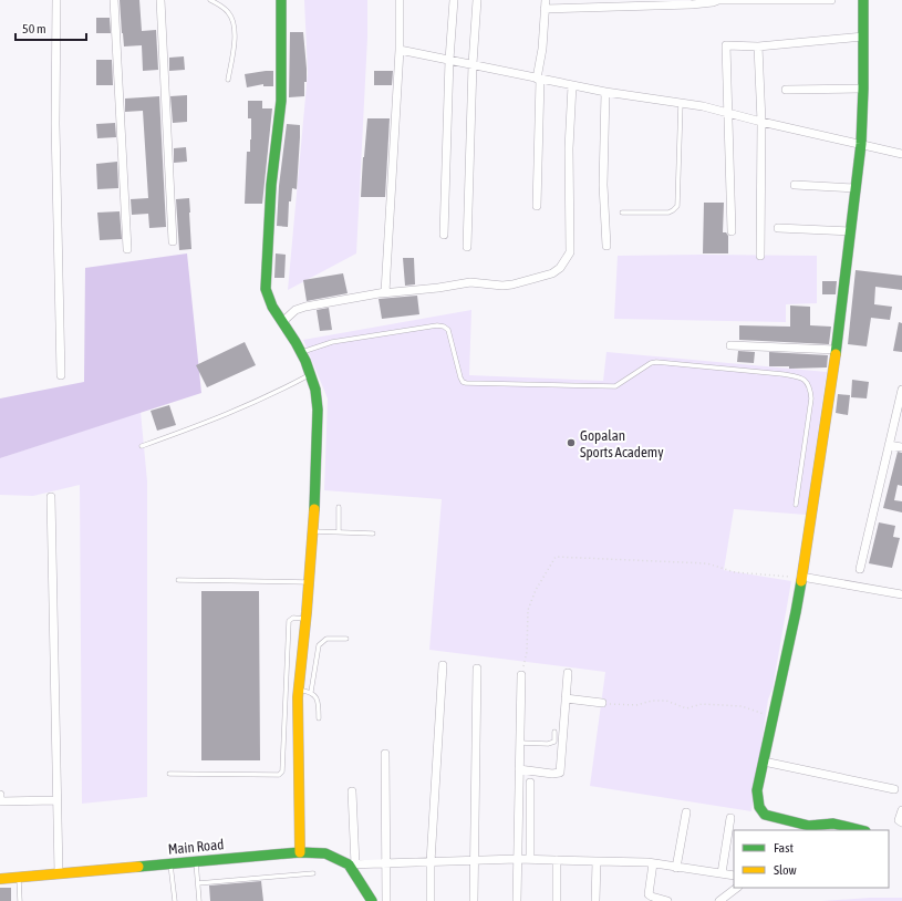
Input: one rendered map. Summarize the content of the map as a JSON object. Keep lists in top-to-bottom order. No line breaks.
{"streets":{"street":["Main Road"]},"places":["Gopalan Sports Academy"],"legend":["Fast","Slow"],"scale_bar":"50 m"}
